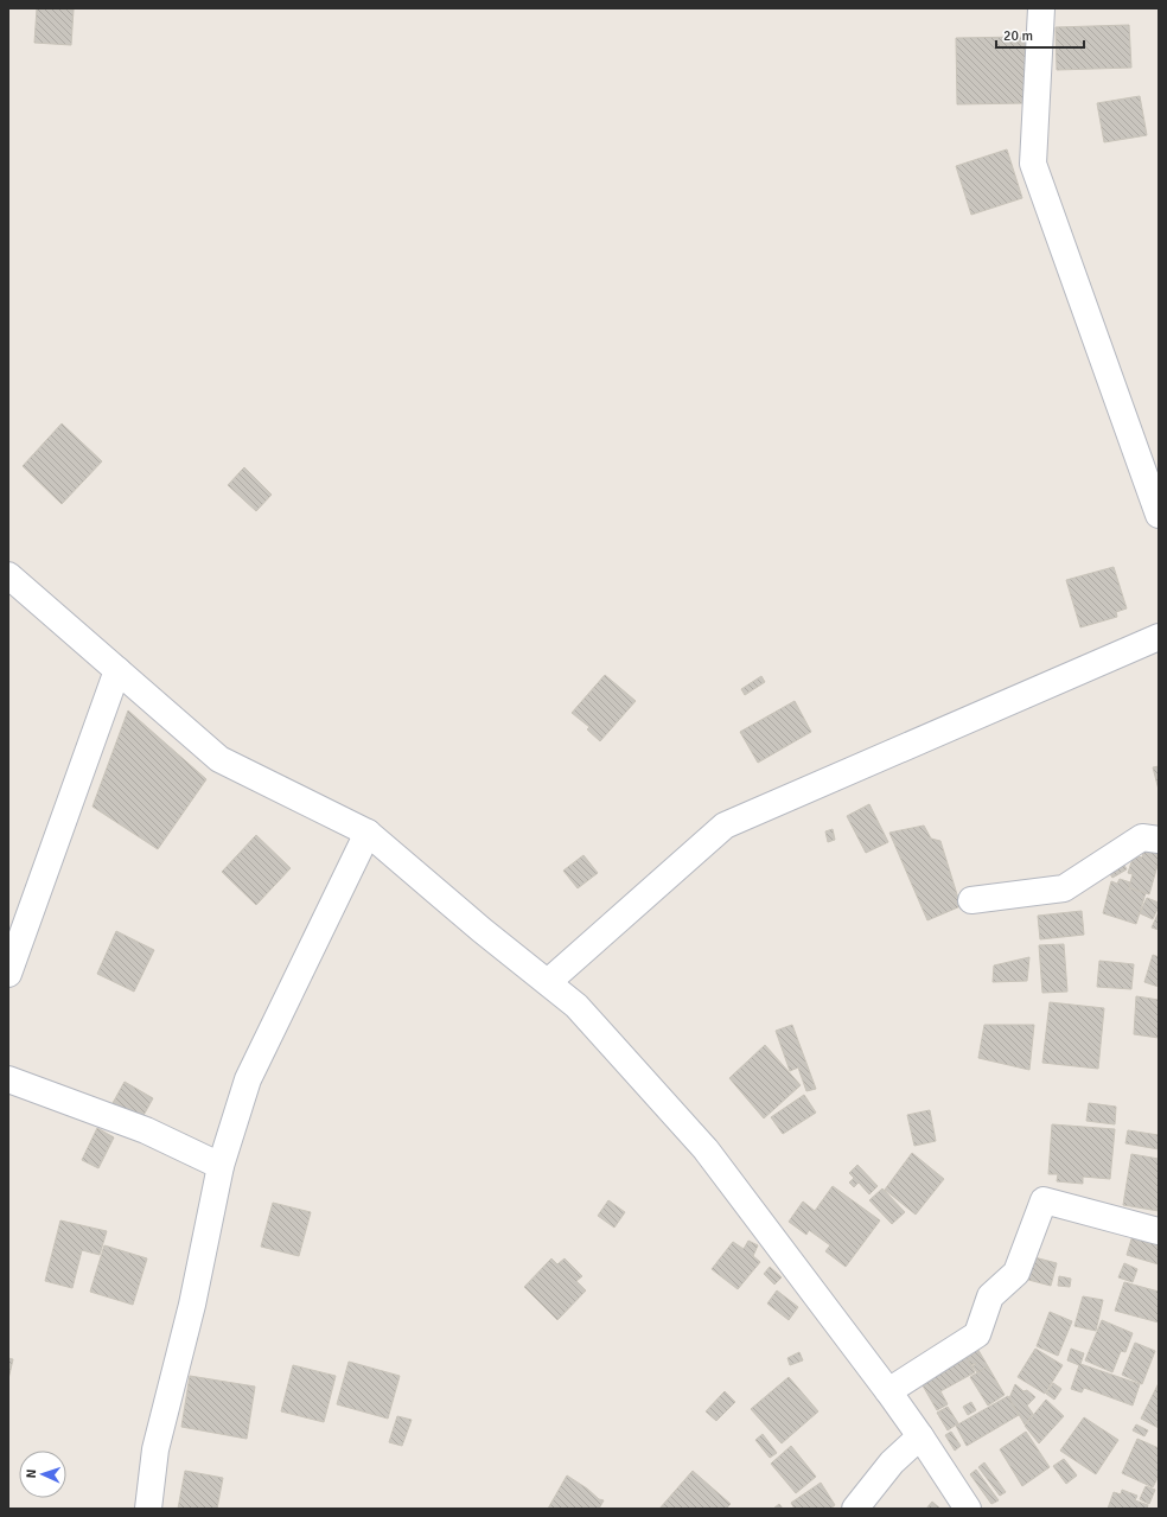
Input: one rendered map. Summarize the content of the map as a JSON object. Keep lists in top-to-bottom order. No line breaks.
{"scale_bar":"20 m","north":"left"}
